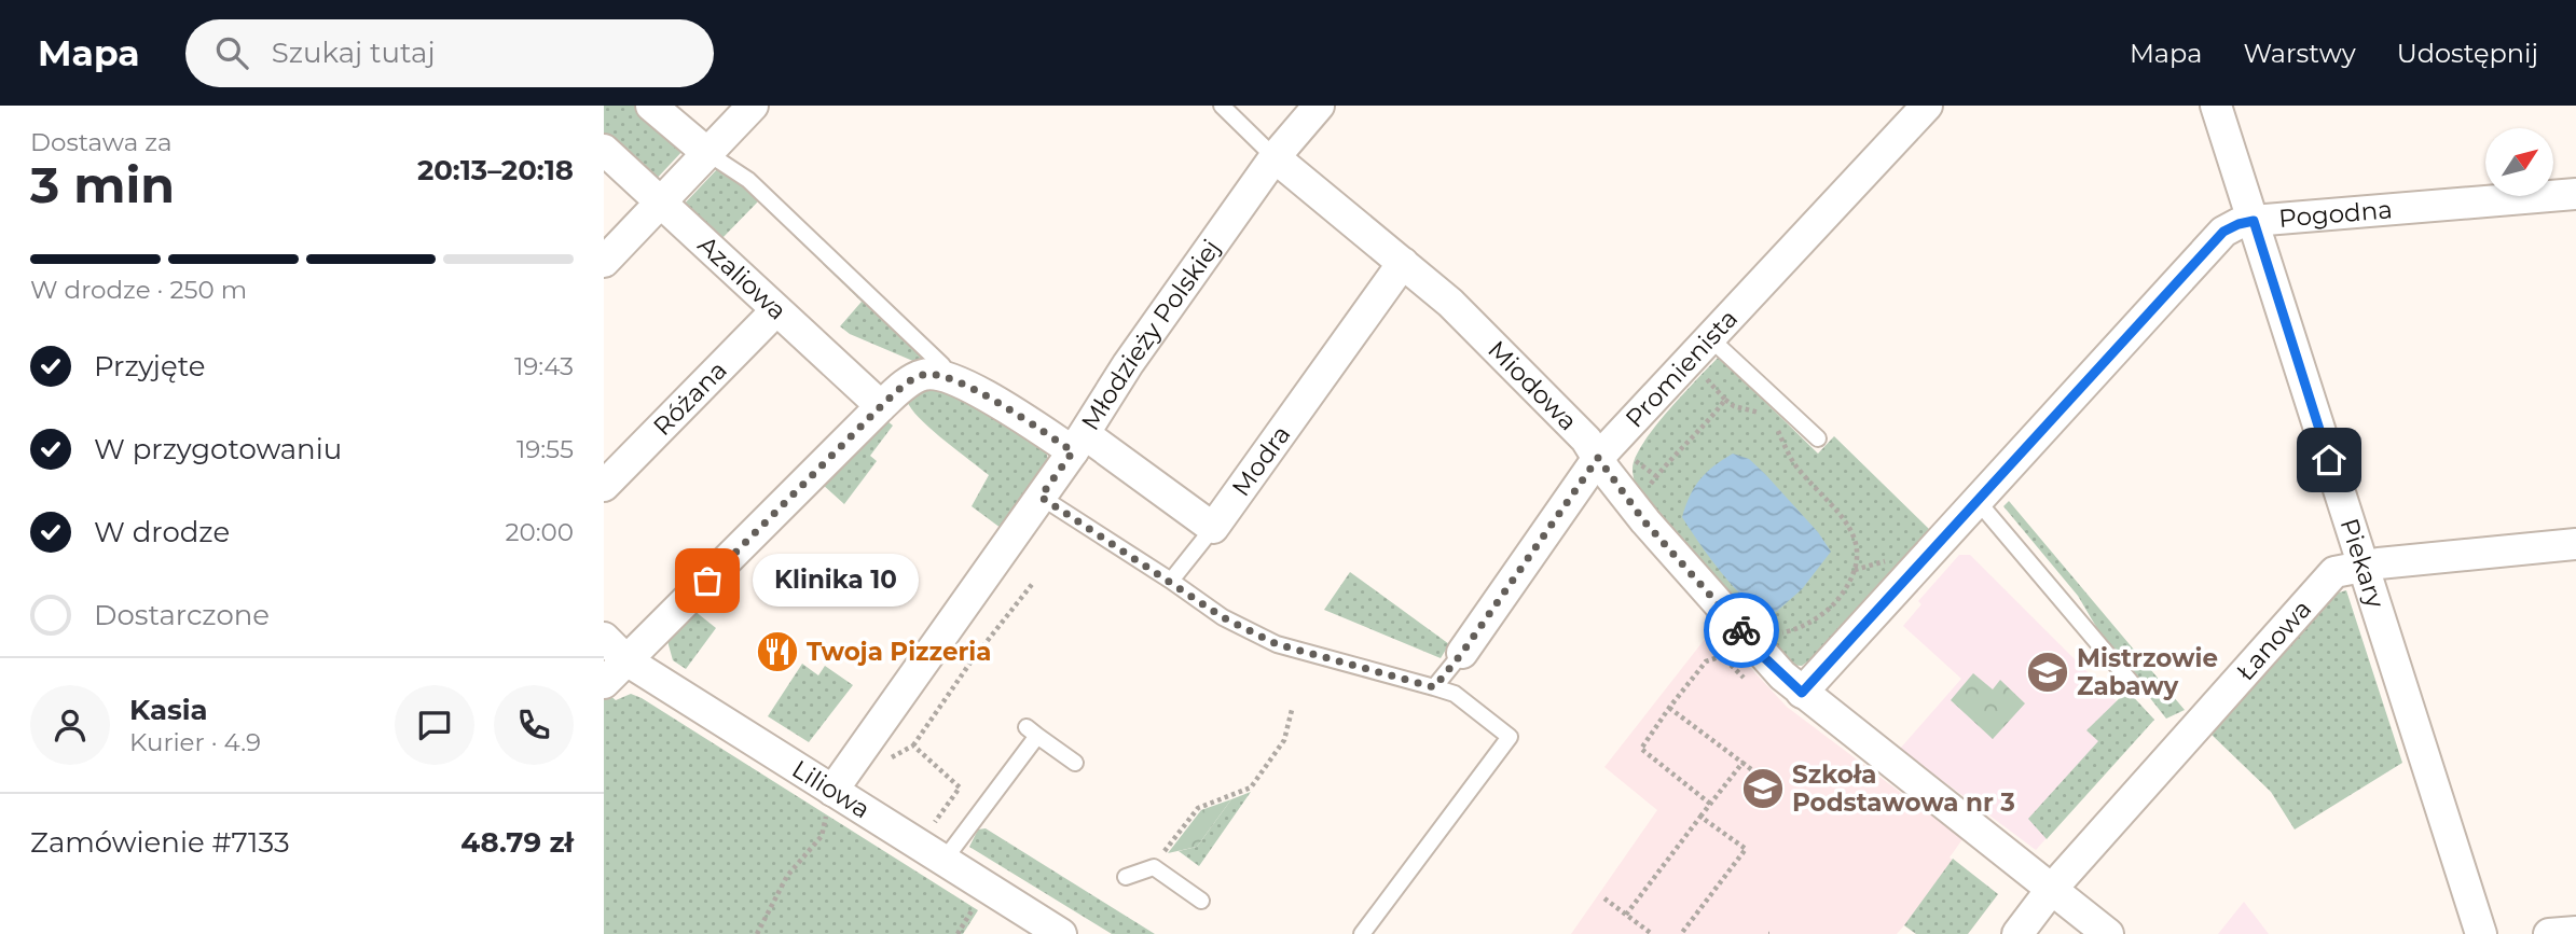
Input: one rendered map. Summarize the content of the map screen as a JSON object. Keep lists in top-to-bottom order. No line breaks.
{"streets":{"street":["Pogodna","Azaliowa","Młodzieży Polskiej","Promienista","Miodowa","Różana","Modra","Piekary","Łanowa","Liliowa"]},"crossings":[["Pogodna","Miodowa"],["Pogodna","Piekary"],["Azaliowa","Różana"],["Młodzieży Polskiej","Miodowa"],["Młodzieży Polskiej","Liliowa"],["Promienista","Miodowa"],["Miodowa","Modra"],["Miodowa","Łanowa"],["Piekary","Łanowa"]],"places":{"other":["Klinika 10"],"restaurant":["Twoja Pizzeria"],"school or university":["Mistrzowie Zabawy","Szkoła Podstawowa nr 3"]},"north":"top right","page":{"header":"Mapa","search":"Szukaj tutaj","nav":["Mapa","Warstwy","Udostępnij"],"heading":["3 min","Dostawa za","20:13–20:18"],"panel":["Kasia","Kurier · 4.9","Zamówienie #7133","48.79 zł"],"bar":"W drodze · 250 m","list":[["Przyjęte","19:43"],["W przygotowaniu","19:55"],["W drodze","20:00"],"Dostarczone"],"bubble":"Klinika 10"}}
